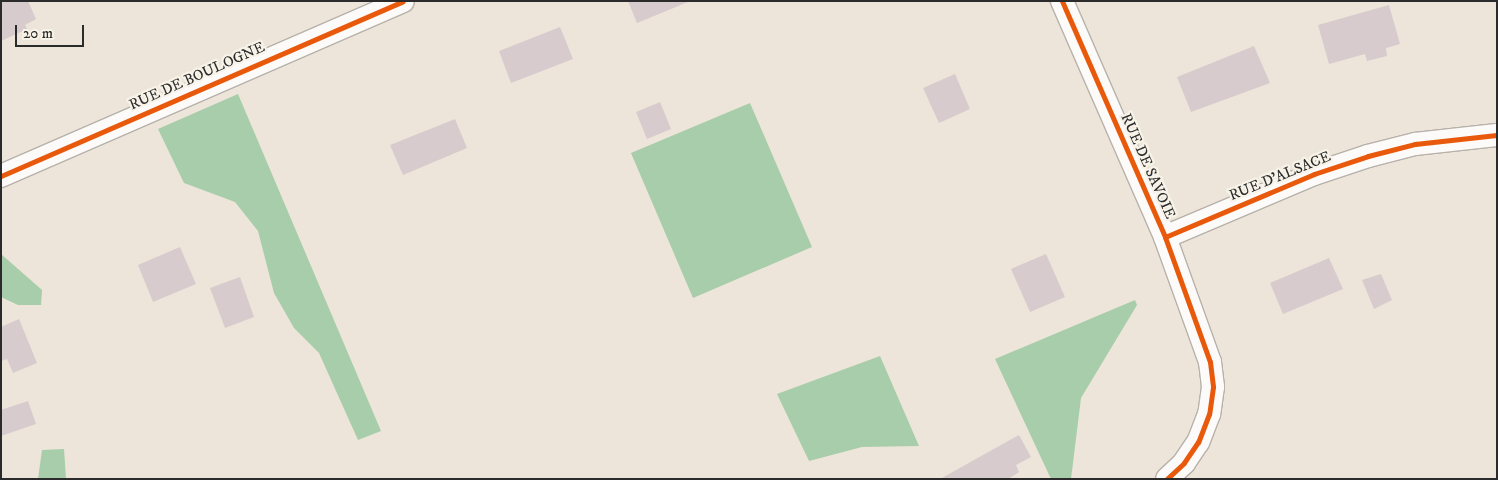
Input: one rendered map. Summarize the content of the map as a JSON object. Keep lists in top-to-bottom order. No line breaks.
{"streets":{"street":["RUE DE BOULOGNE","RUE DE SAVOIE","RUE D'ALSACE"]},"crossings":[["RUE DE SAVOIE","RUE D'ALSACE"]],"scale_bar":"20 m"}
